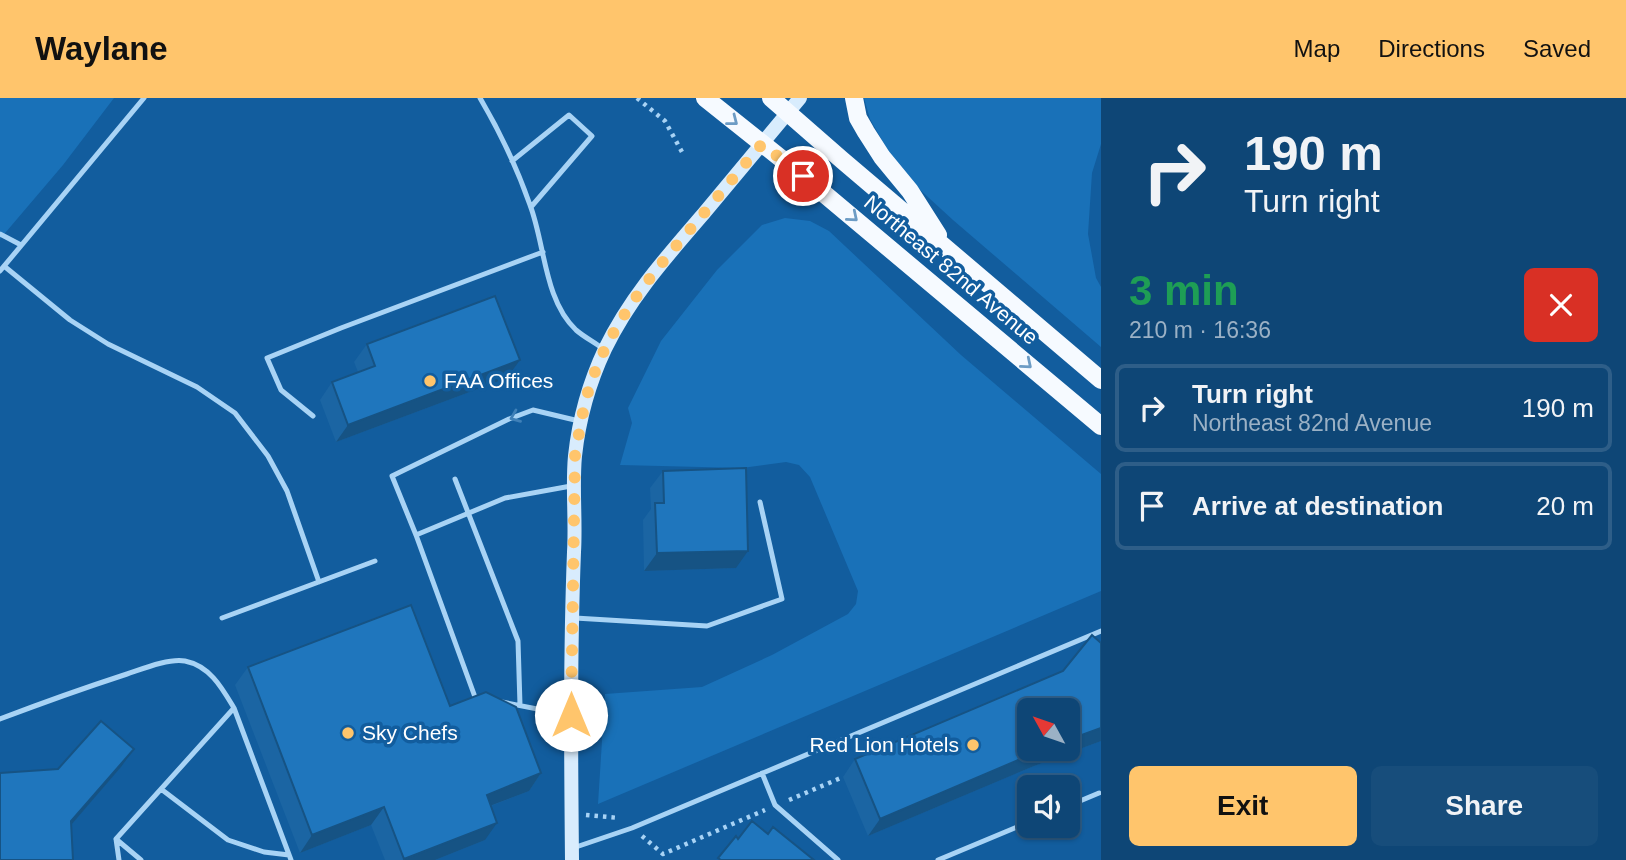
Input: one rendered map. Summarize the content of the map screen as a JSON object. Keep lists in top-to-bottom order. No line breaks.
{"streets":{"main road":["Northeast 82nd Avenue"]},"places":["FAA Offices","Sky Chefs","Red Lion Hotels"],"north":"top left","page":{"header":"Waylane","nav":["Map","Directions","Saved"],"turn":["190 m","Turn right"],"heading":["3 min","210 m · 16:36"],"list":[{"name":"Turn right","note":"Northeast 82nd Avenue","value":"190 m"},{"name":"Arrive at destination","value":"20 m"}],"buttons":["Exit","Share"]}}
